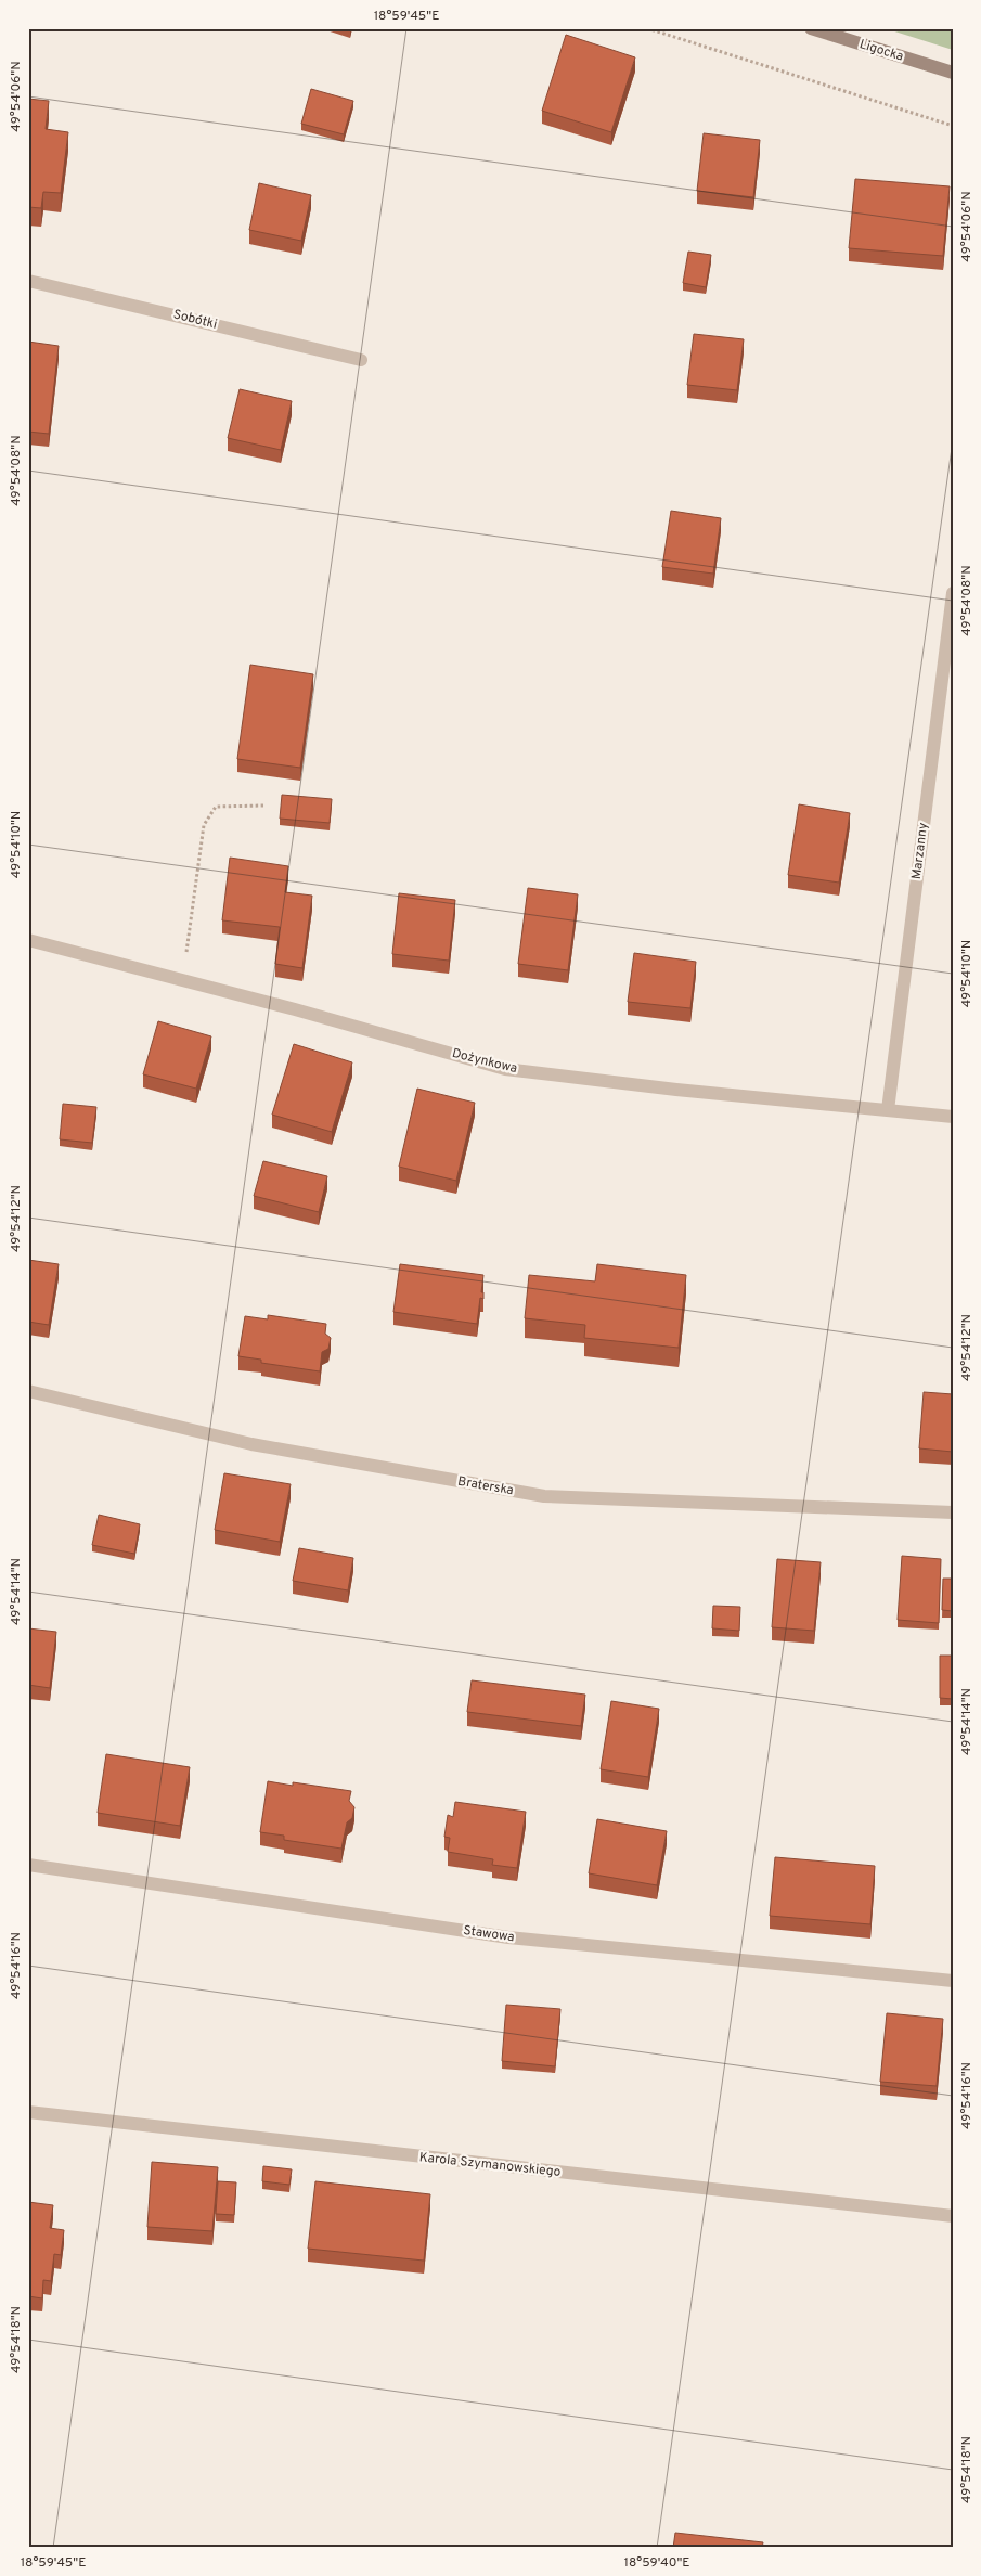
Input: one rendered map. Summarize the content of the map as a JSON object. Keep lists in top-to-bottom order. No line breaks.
{"streets":{"street":["Ligocka","Sobótki","Marzanny","Dożynkowa","Braterska","Stawowa","Karola Szymanowskiego"]},"crossings":[["Marzanny","Dożynkowa"]],"coordinates":["18°59'45\"E","49°54'06\"N","49°54'08\"N","49°54'10\"N","49°54'12\"N","49°54'14\"N","49°54'16\"N","49°54'18\"N","18°59'40\"E"]}
